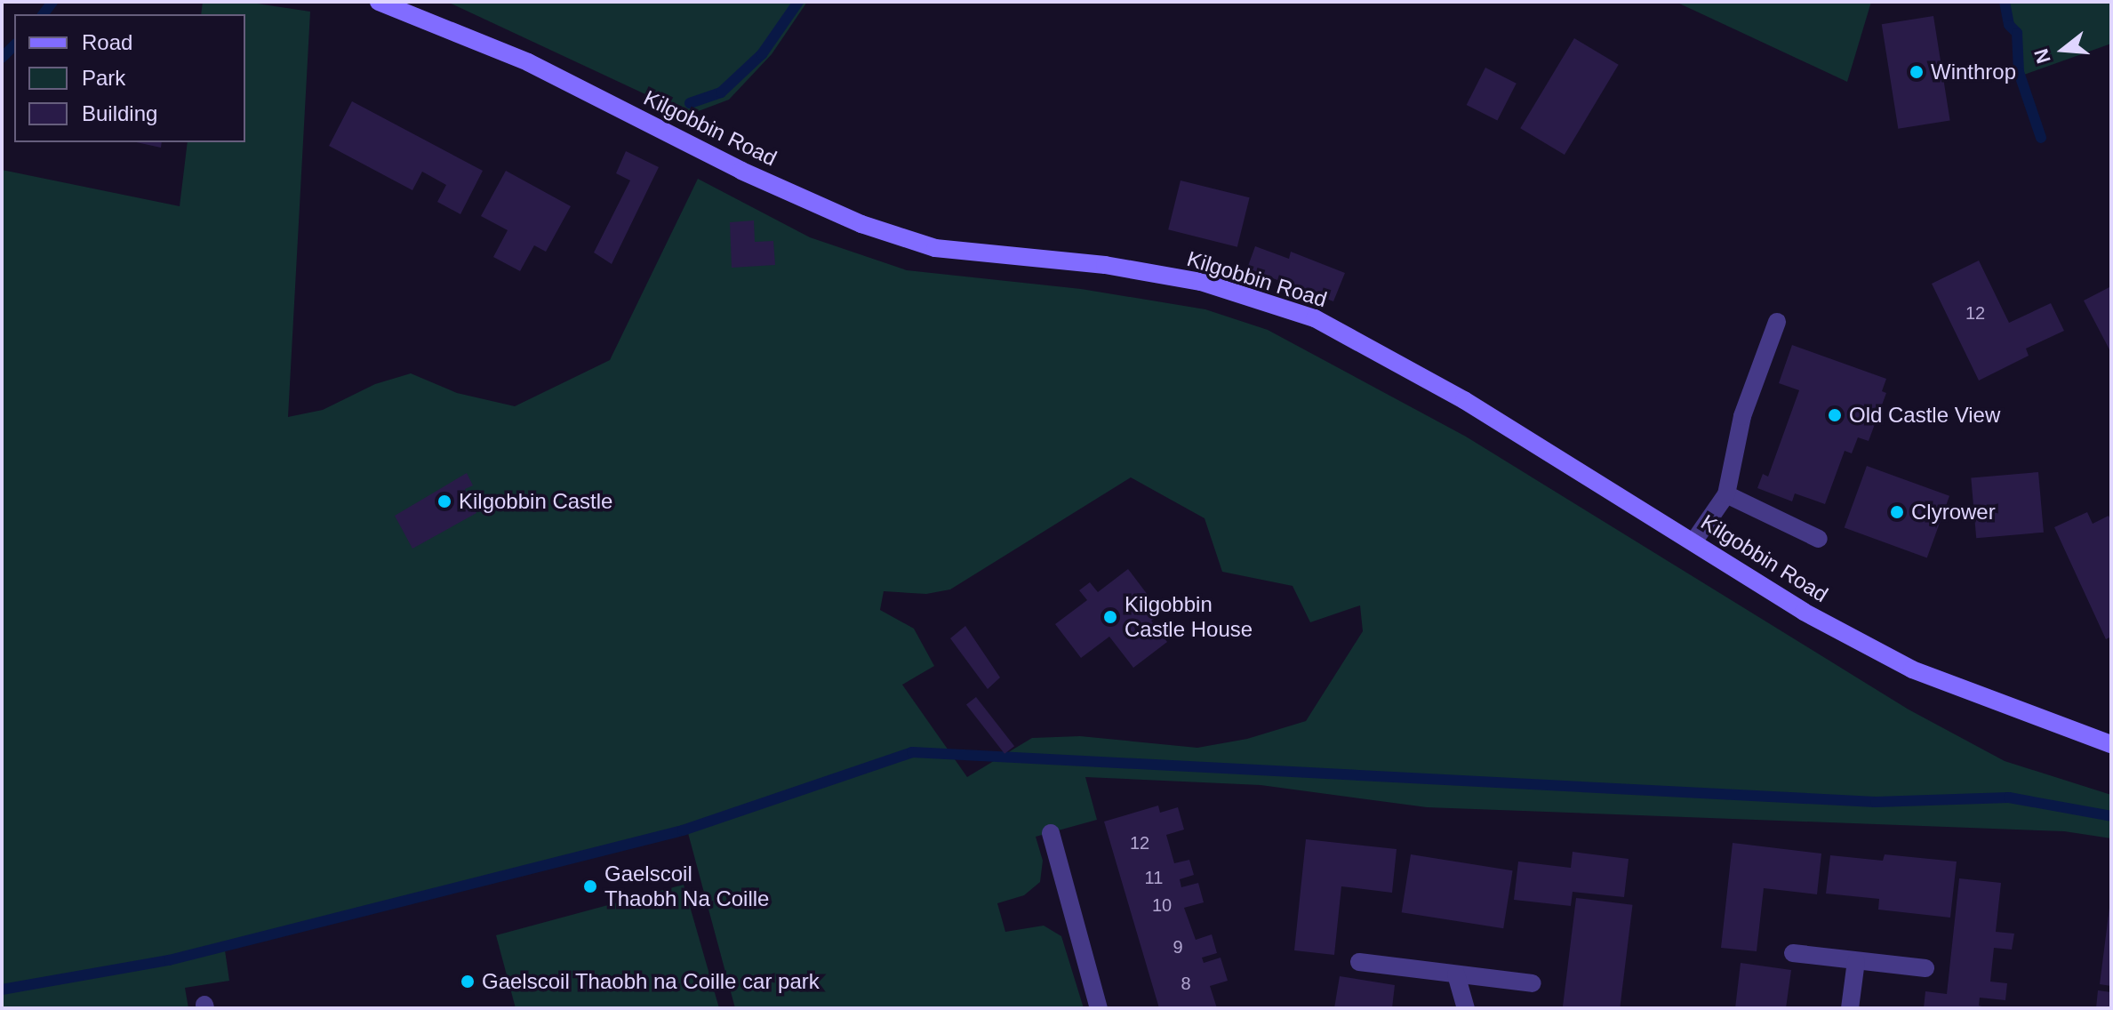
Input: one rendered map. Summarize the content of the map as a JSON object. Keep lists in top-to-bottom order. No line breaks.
{"streets":{"street":["Kilgobbin Road"]},"places":["Winthrop","Old Castle View","Kilgobbin Castle","Clyrower","Kilgobbin Castle House","Gaelscoil Thaobh Na Coille","Gaelscoil Thaobh na Coille car park"],"house_numbers":["12","12","11","10","9","8"],"legend":["Road","Park","Building"],"north":"left"}
